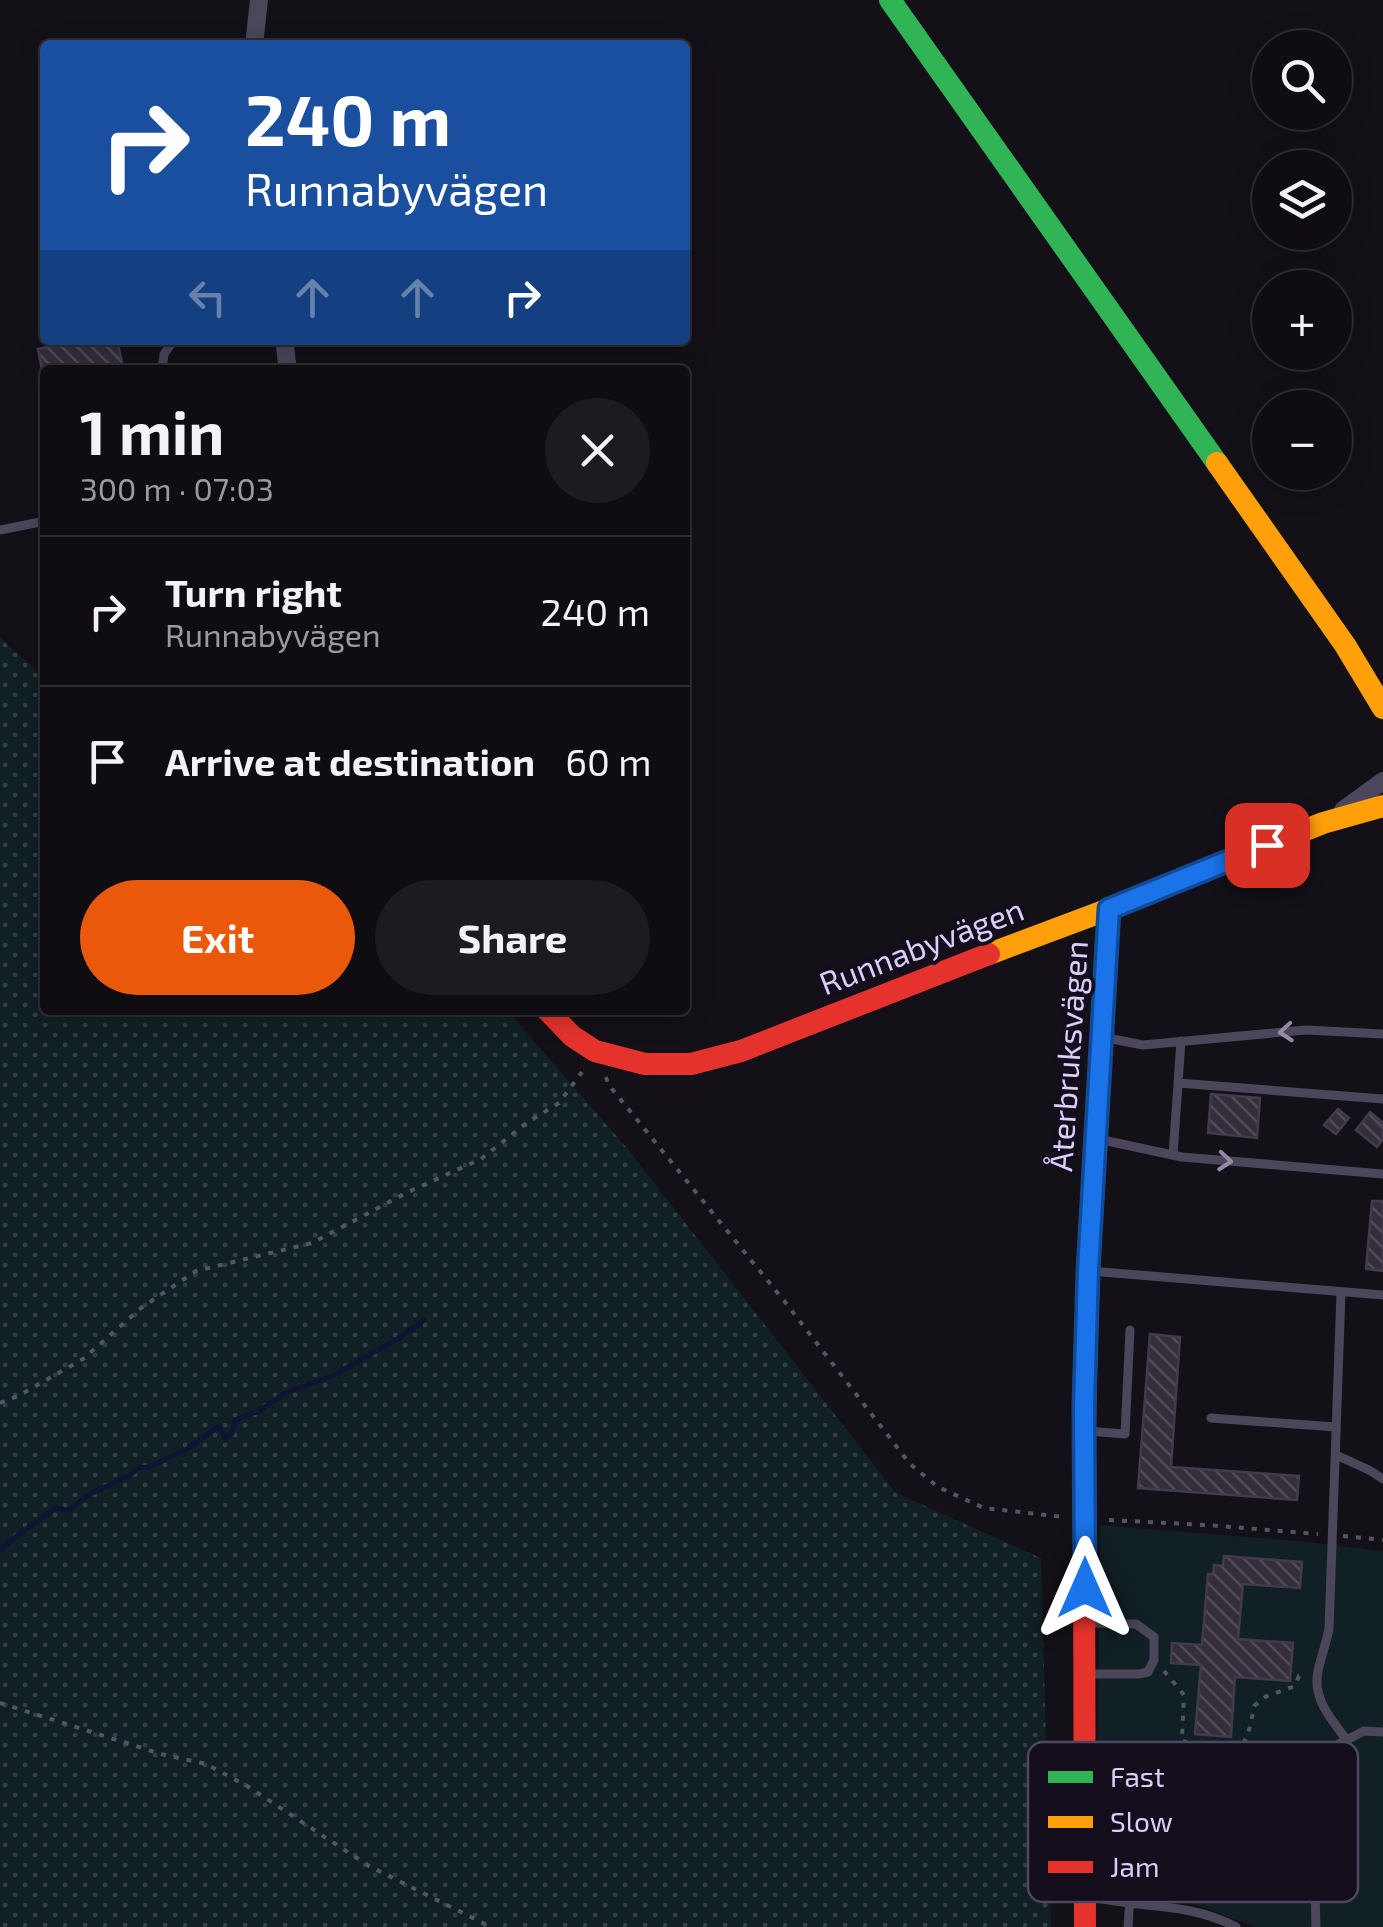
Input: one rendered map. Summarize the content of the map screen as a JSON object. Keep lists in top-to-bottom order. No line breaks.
{"streets":{"street":["Runnabyvägen","Återbruksvägen"]},"crossings":[["Runnabyvägen","Återbruksvägen"]],"legend":["Fast","Slow","Jam"],"page":{"map_buttons":["+","−"],"turn":["240 m","Runnabyvägen"],"heading":["1 min","300 m · 07:03"],"list":[{"name":"Turn right","note":"Runnabyvägen","value":"240 m"},{"name":"Arrive at destination","value":"60 m"}],"buttons":["Exit","Share"]}}
